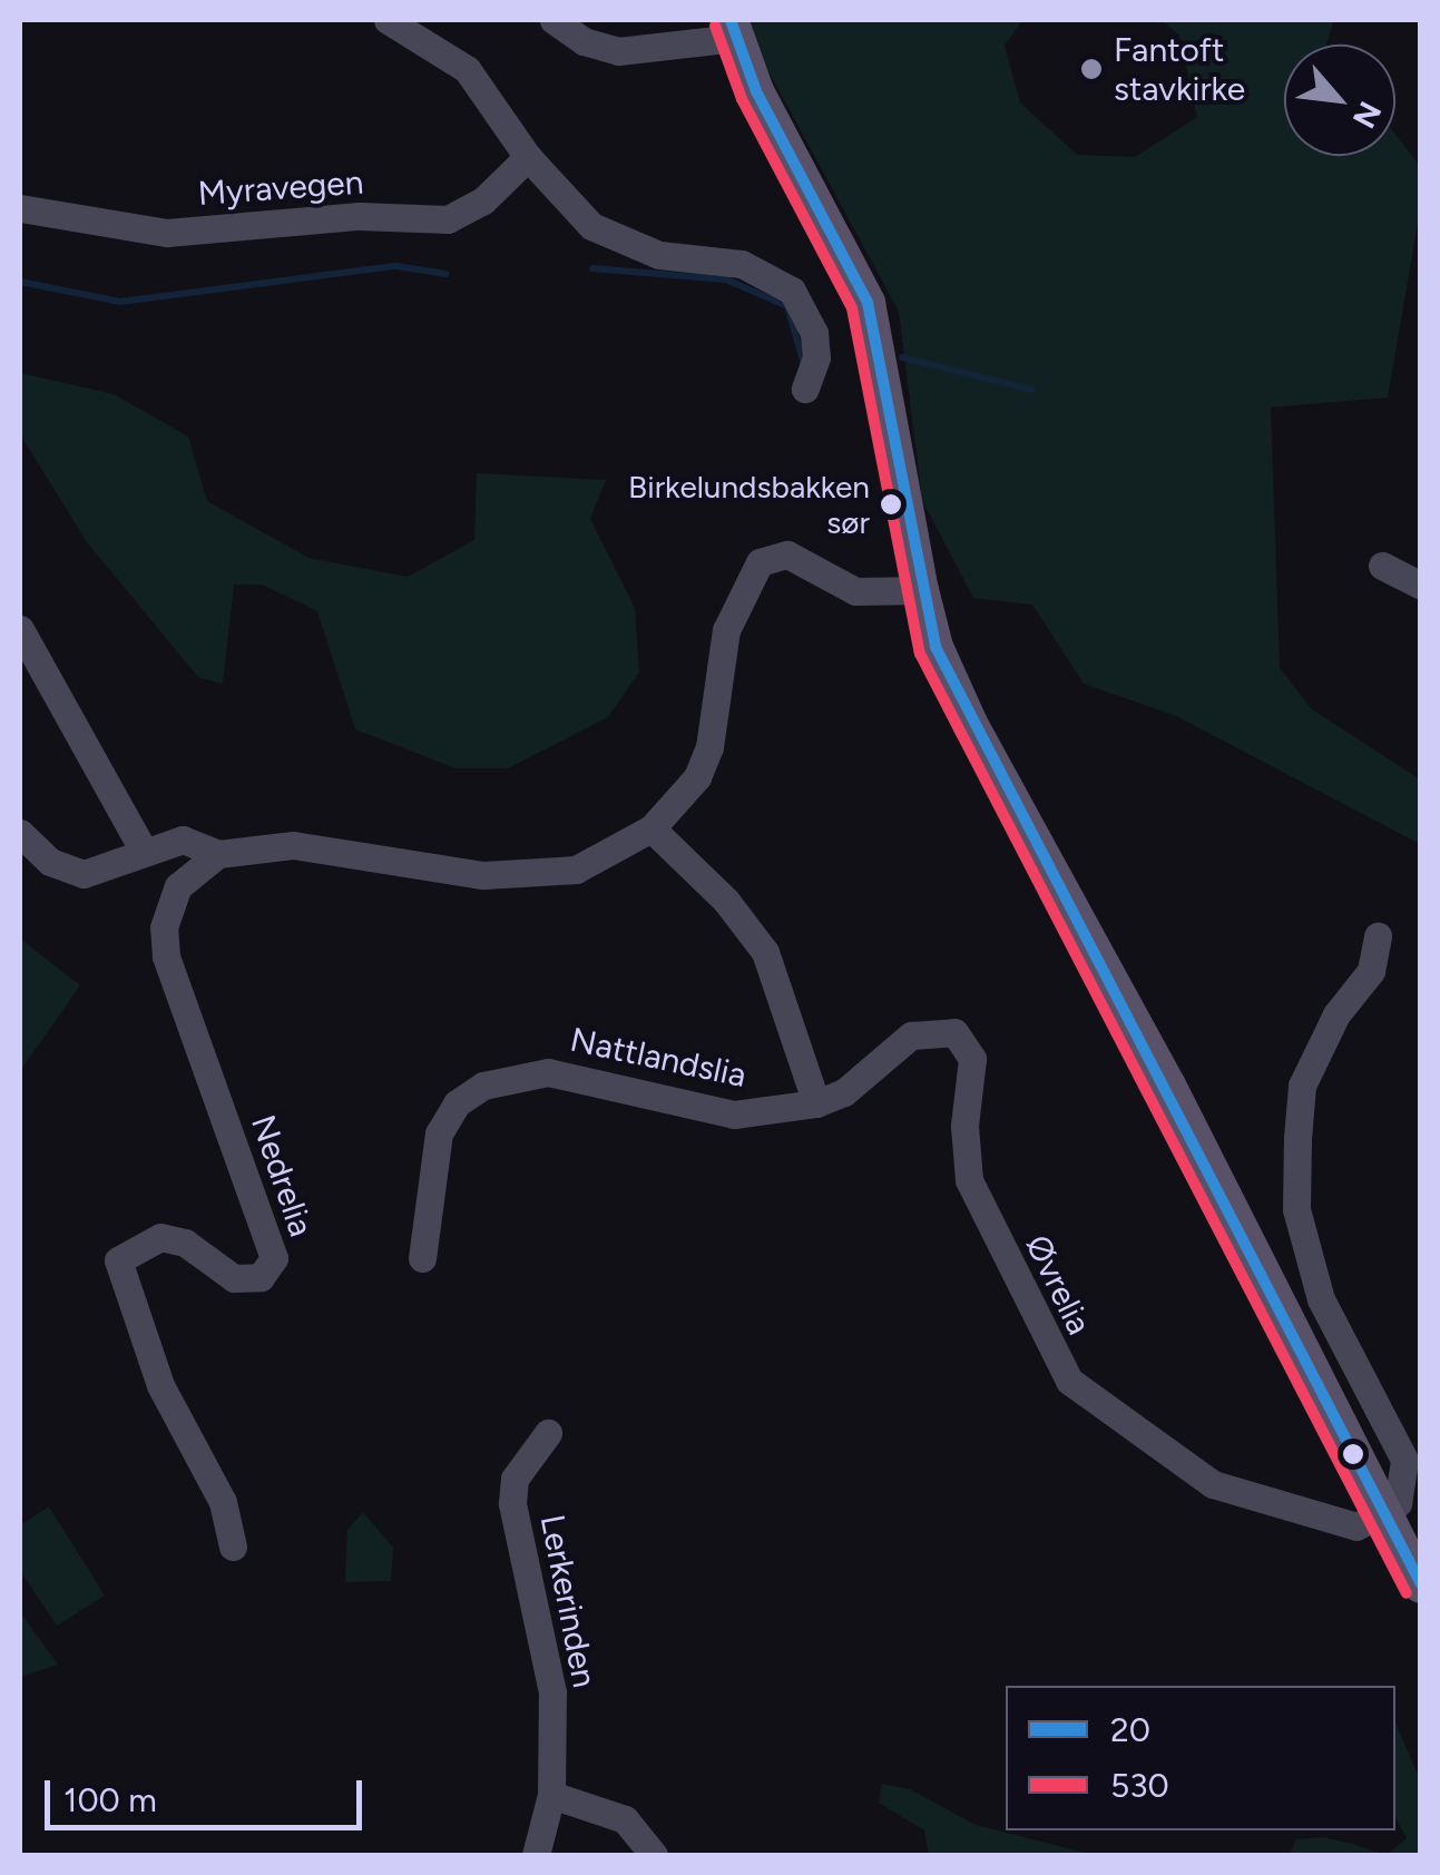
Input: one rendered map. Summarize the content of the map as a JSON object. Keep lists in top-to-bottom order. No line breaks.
{"streets":{"street":["Myravegen","Nattlandslia","Nedrelia","Øvrelia","Lerkerinden"]},"crossings":[["Nattlandslia","Øvrelia"]],"places":["Fantoft stavkirke","Birkelundsbakken sør"],"lines":["transit line 20","transit line 530"],"legend":["20","530"],"scale_bar":"100 m","north":"bottom right"}
